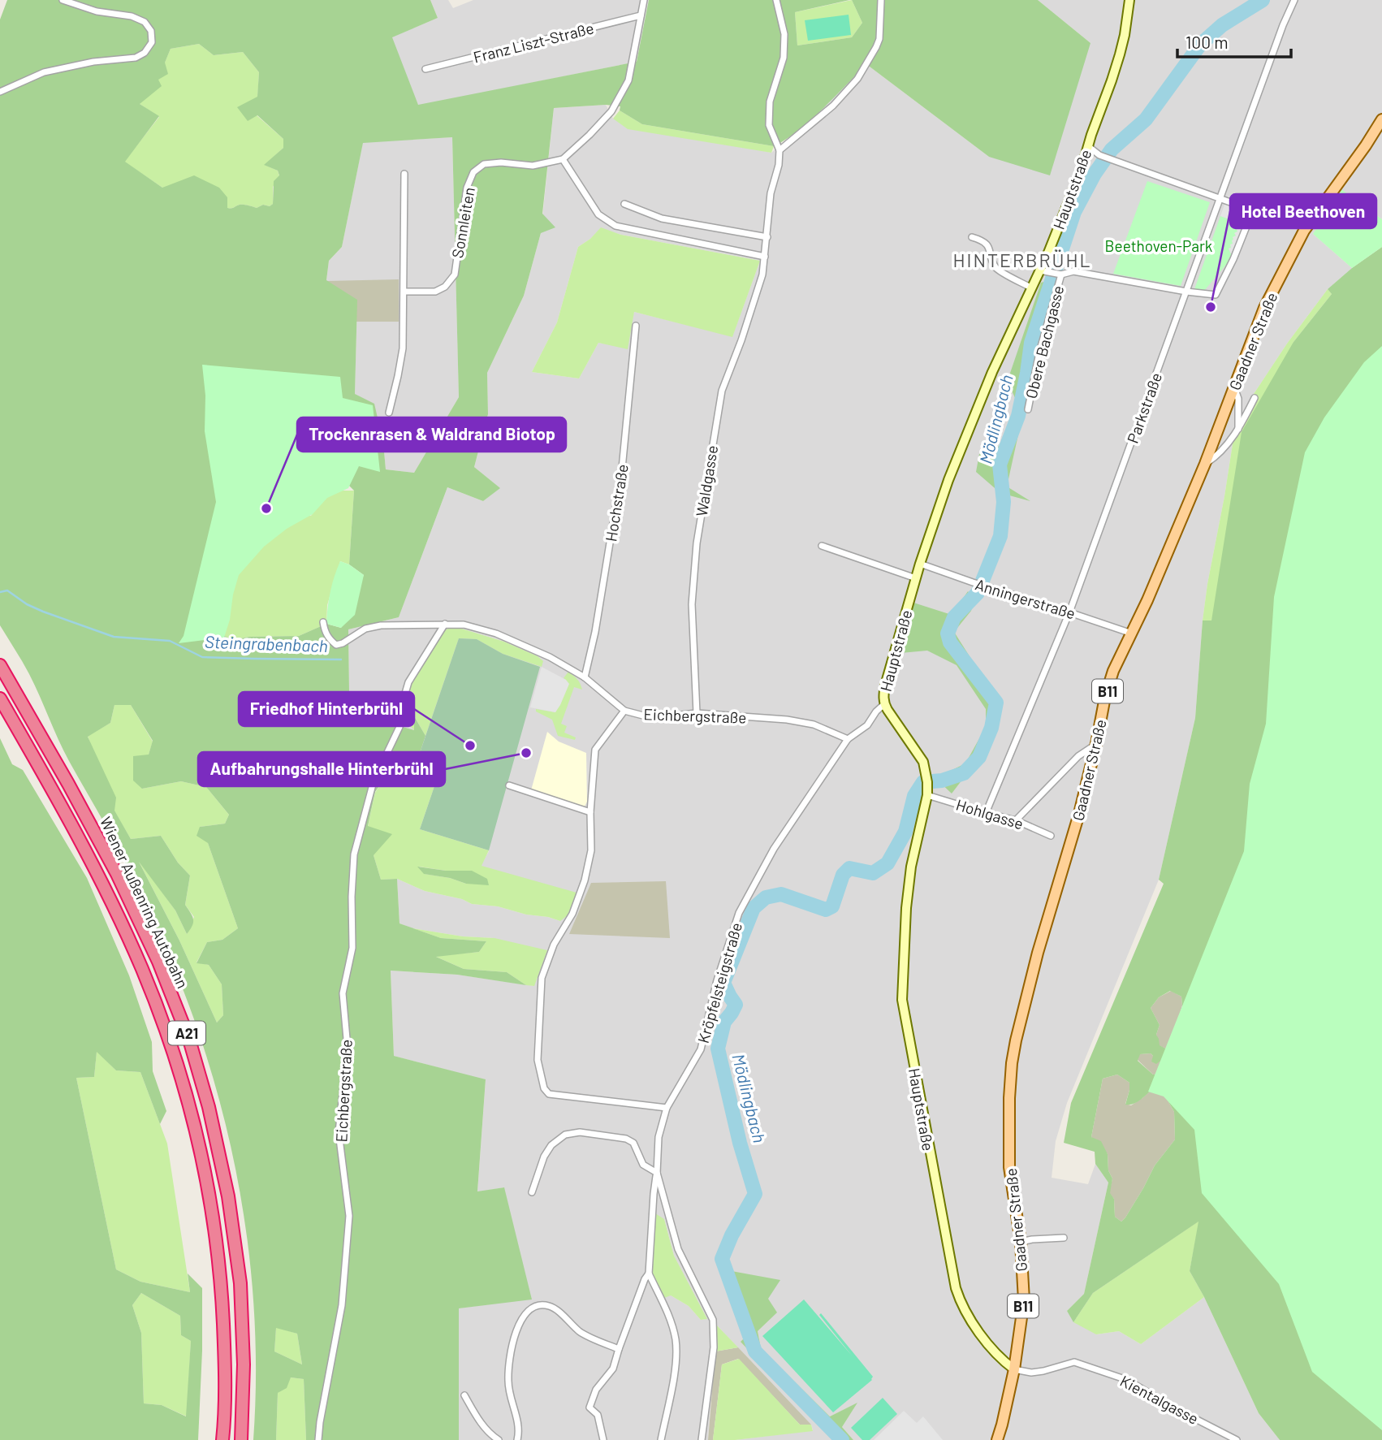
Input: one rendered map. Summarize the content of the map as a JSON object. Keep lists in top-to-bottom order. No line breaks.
{"streets":{"highway":["Wiener Außenring Autobahn","A21"],"main road":["Hauptstraße","Gaadner Straße","B11"],"street":["Franz Liszt-Straße","Sonnleiten","Obere Bachgasse","Parkstraße","Waldgasse","Hochstraße","Anningerstraße","Eichbergstraße","Hohlgasse","Kröpfelsteigstraße","Kientalgasse"]},"crossings":[["Hauptstraße","Gaadner Straße"],["Hauptstraße","Anningerstraße"],["Hauptstraße","Hohlgasse"],["Hauptstraße","Kientalgasse"],["Gaadner Straße","Anningerstraße"],["Gaadner Straße","Kientalgasse"],["Parkstraße","Anningerstraße"],["Parkstraße","Hohlgasse"],["Waldgasse","Eichbergstraße"],["Hochstraße","Eichbergstraße"],["Eichbergstraße","Kröpfelsteigstraße"]],"districts":["HINTERBRÜHL"],"water":["Mödlingbach","Steingrabenbach"],"parks":["Beethoven-Park"],"places":["Hotel Beethoven","Trockenrasen & Waldrand Biotop","Friedhof Hinterbrühl","Aufbahrungshalle Hinterbrühl"],"scale_bar":"100 m"}
